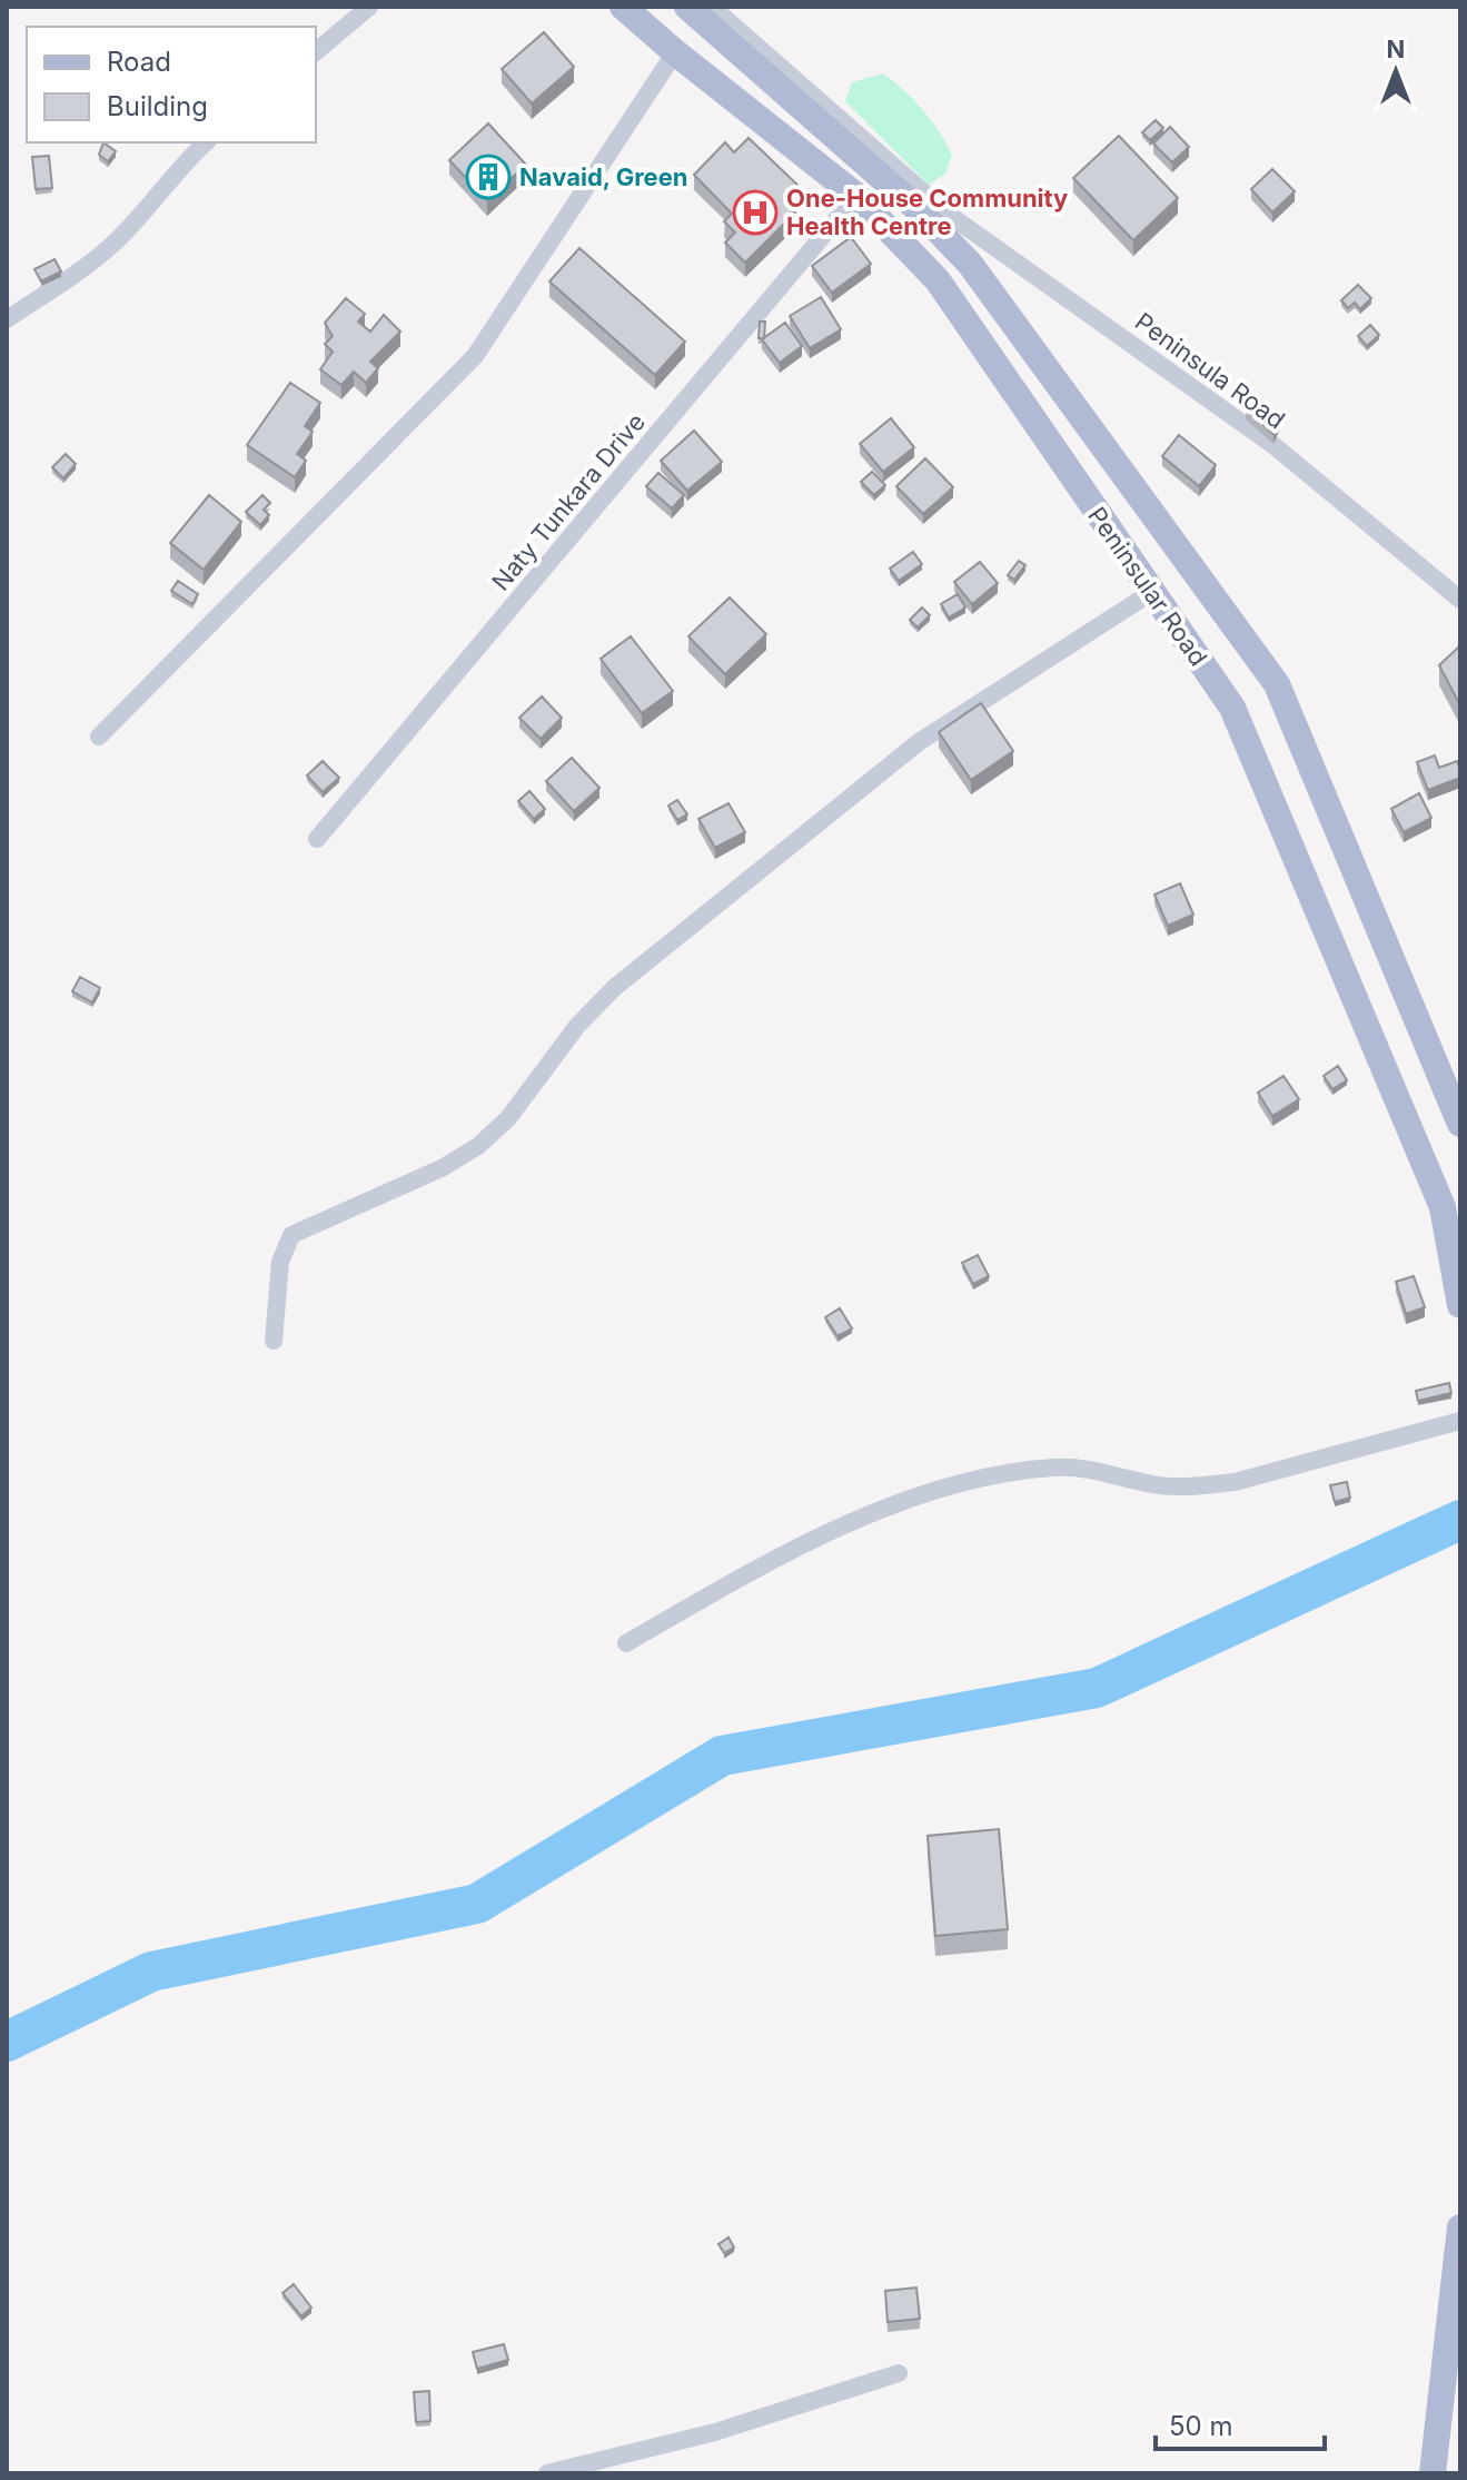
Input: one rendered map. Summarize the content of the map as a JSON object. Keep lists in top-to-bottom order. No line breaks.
{"streets":{"main road":["Peninsular Road"],"street":["Peninsula Road","Naty Tunkara Drive"]},"crossings":[["Peninsula Road","Peninsular Road"],["Naty Tunkara Drive","Peninsular Road"]],"places":{"building":["Navaid, Green"],"hospital":["One-House Community Health Centre"]},"legend":["Road","Building"],"scale_bar":"50 m","north":"top"}
